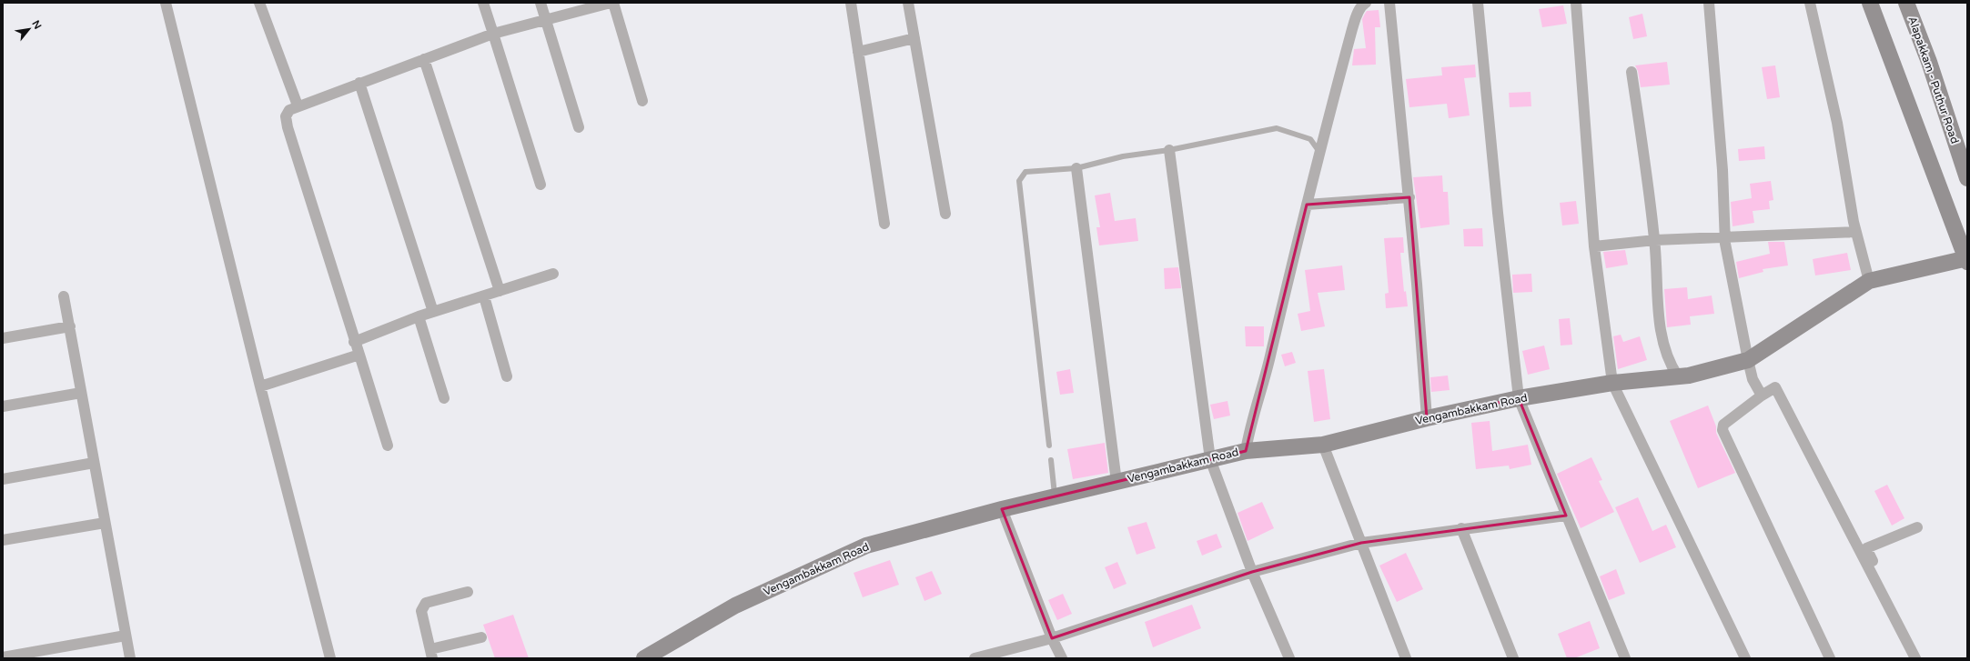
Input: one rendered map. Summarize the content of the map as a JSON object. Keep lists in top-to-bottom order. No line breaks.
{"streets":{"main road":["Alapakkam - Puthur Road","Vengambakkam Road"]},"north":"top right"}
